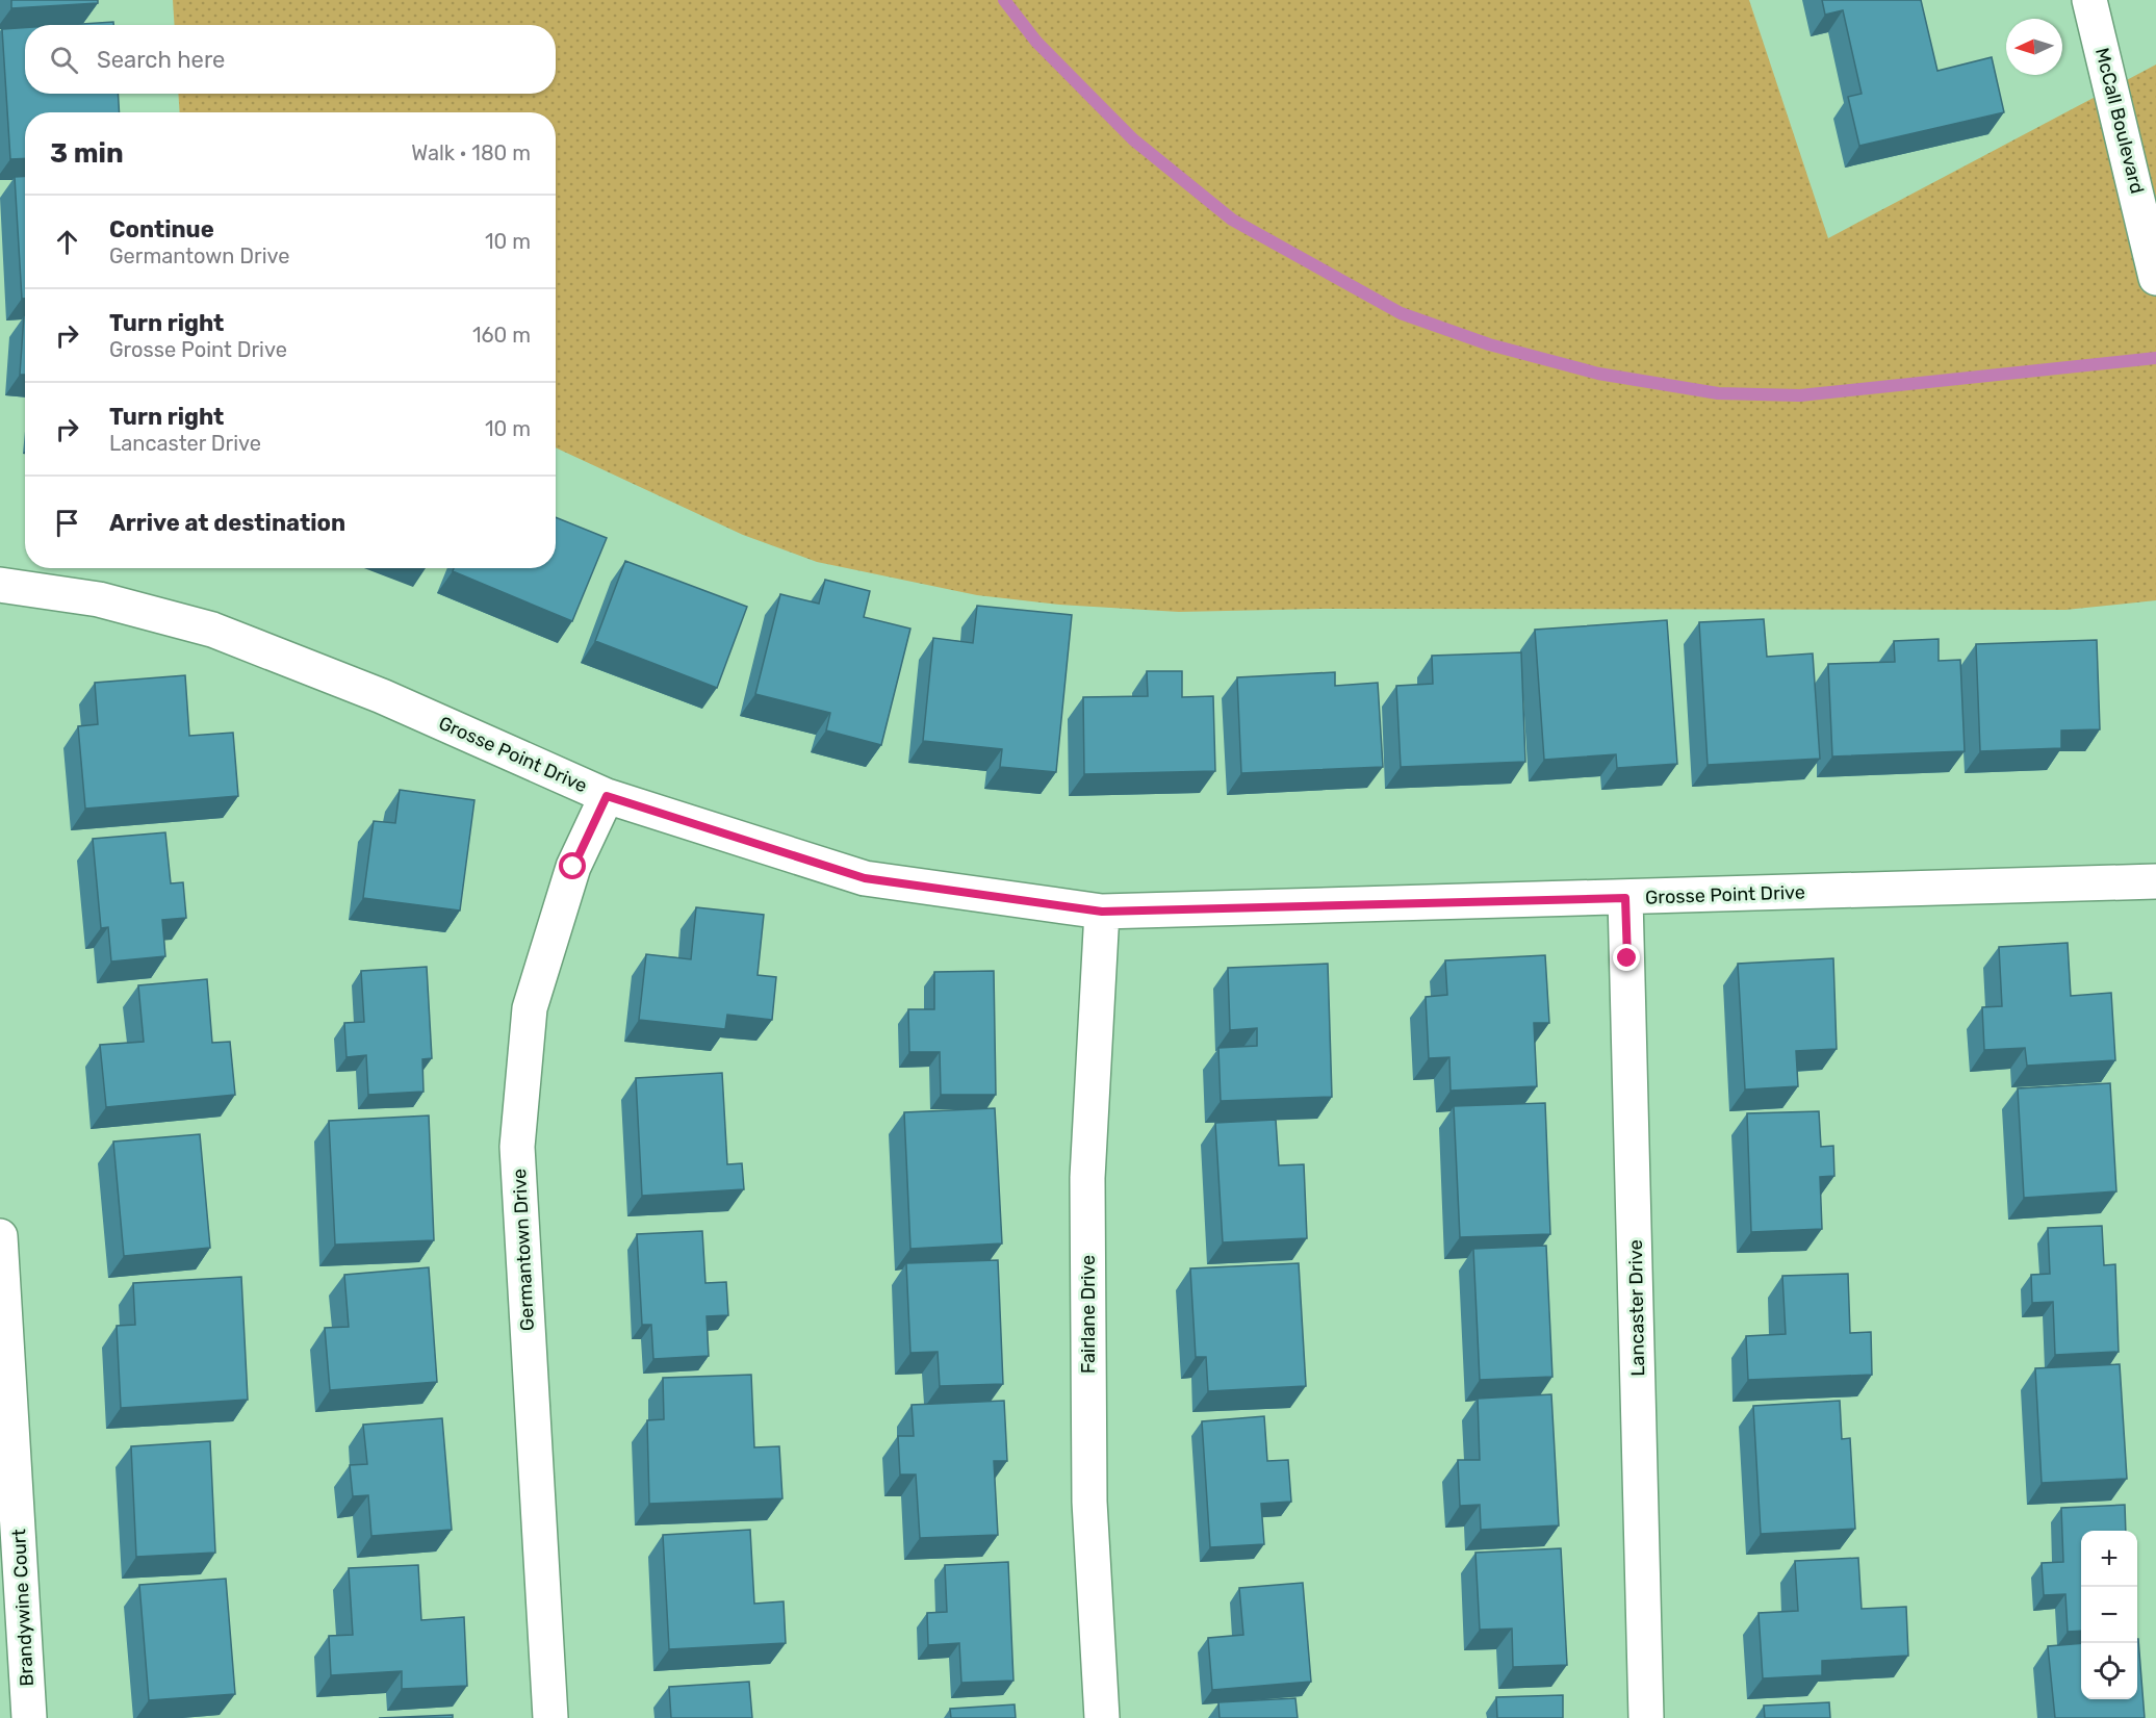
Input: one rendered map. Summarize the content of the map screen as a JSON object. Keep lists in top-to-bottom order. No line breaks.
{"streets":{"street":["McCall Boulevard","Grosse Point Drive","Germantown Drive","Lancaster Drive","Fairlane Drive","Brandywine Court"]},"crossings":[["Grosse Point Drive","Germantown Drive"],["Grosse Point Drive","Lancaster Drive"],["Grosse Point Drive","Fairlane Drive"]],"north":"left","page":{"search":"Search here","heading":["3 min","Walk · 180 m"],"list":[["Continue","Germantown Drive","10 m"],["Turn right","Grosse Point Drive","160 m"],["Turn right","Lancaster Drive","10 m"],"Arrive at destination"],"map_buttons":["+","−"]}}
